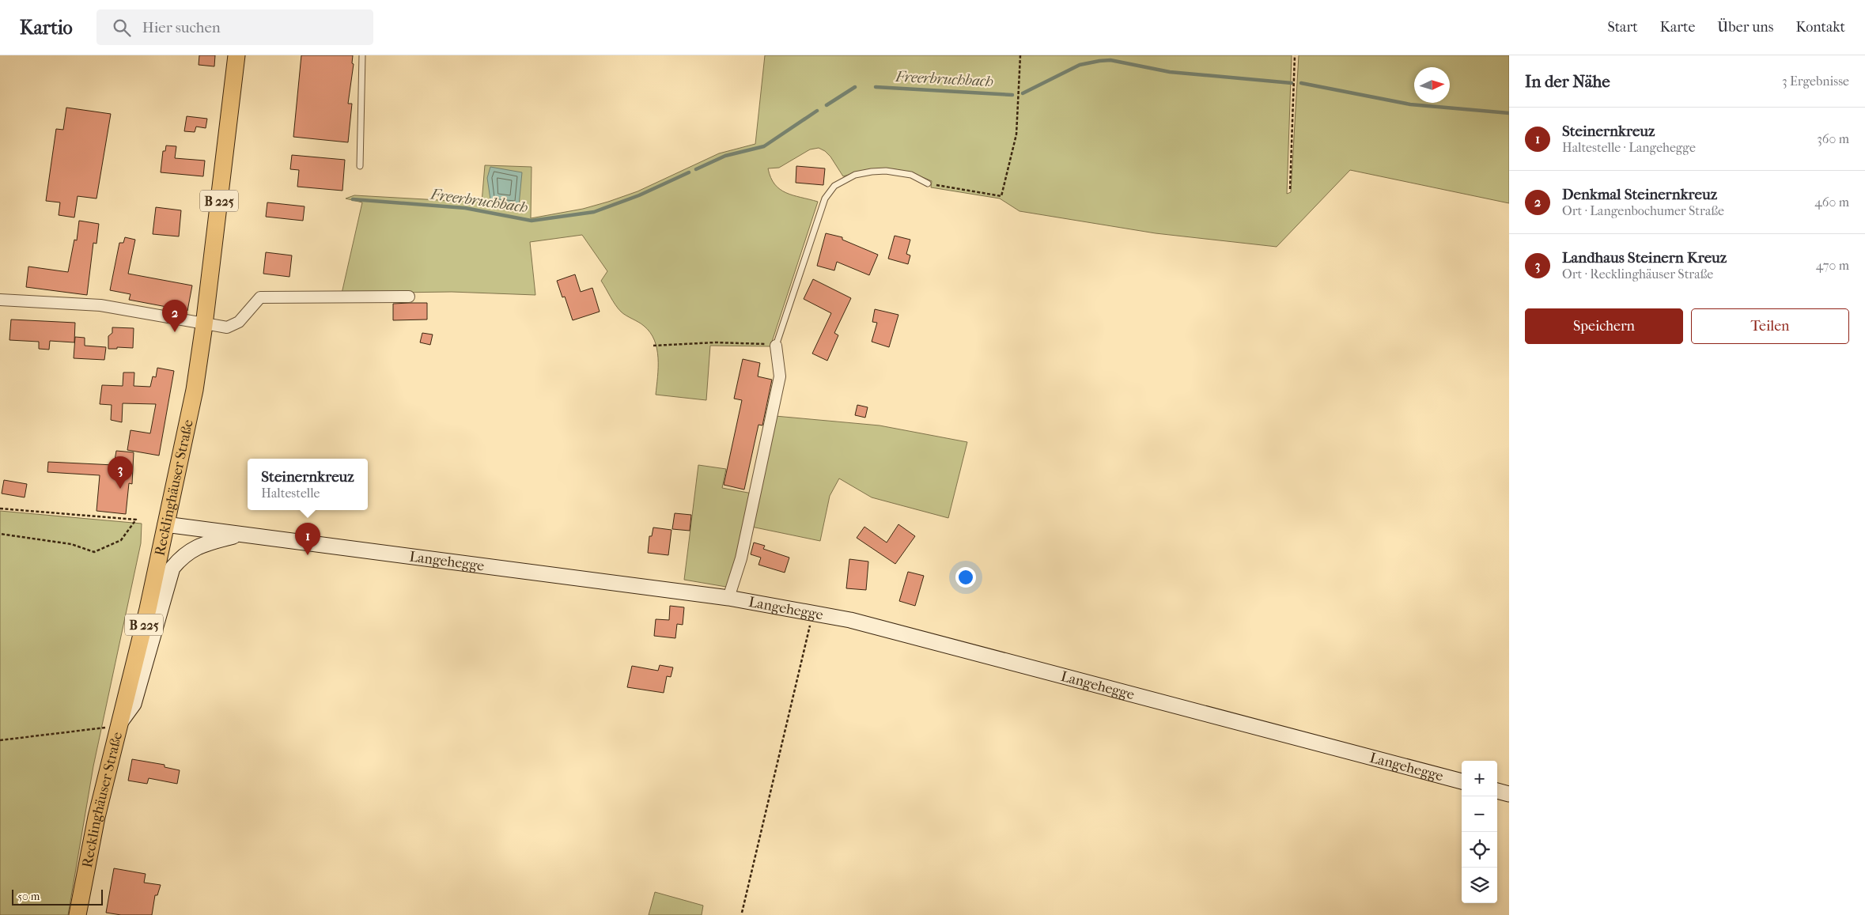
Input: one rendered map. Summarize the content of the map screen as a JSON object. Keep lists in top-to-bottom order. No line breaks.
{"streets":{"main road":["B 225","Recklinghäuser Straße"],"street":["Langehegge"]},"crossings":[["B 225","Recklinghäuser Straße"],["B 225","Langehegge"],["Recklinghäuser Straße","Langehegge"]],"water":["Freerbruchbach"],"scale_bar":"50 m","north":"right","page":{"header":"Kartio","search":"Hier suchen","nav":["Start","Karte","Über uns","Kontakt"],"heading":["In der Nähe","3 Ergebnisse"],"list":[{"mark":"1","name":"Steinernkreuz","note":"Haltestelle · Langehegge","value":"360 m"},{"mark":"2","name":"Denkmal Steinernkreuz","note":"Ort · Langenbochumer Straße","value":"460 m"},{"mark":"3","name":"Landhaus Steinern Kreuz","note":"Ort · Recklinghäuser Straße","value":"470 m"}],"buttons":["Speichern","Teilen"],"pins":["2","3","1"],"popup":["Steinernkreuz","Haltestelle"],"map_buttons":["+","−"],"scale":"50 m"}}
